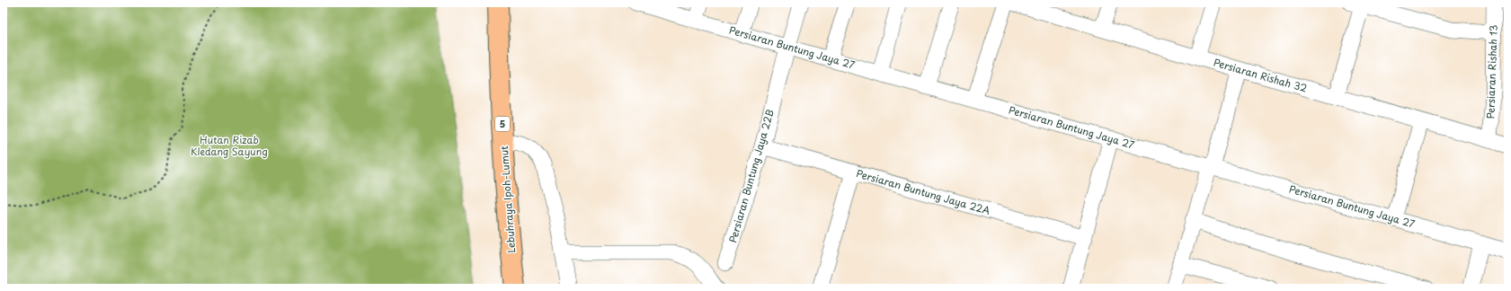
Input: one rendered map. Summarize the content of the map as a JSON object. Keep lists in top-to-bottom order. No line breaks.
{"streets":{"highway":["5","Lebuhraya Ipoh-Lumut"],"street":["Persiaran Buntung Jaya 27","Persiaran Rishah 13","Persiaran Rishah 32","Persiaran Buntung Jaya 22B","Persiaran Buntung Jaya 22A"]},"crossings":[["Persiaran Buntung Jaya 27","Persiaran Buntung Jaya 22B"],["Persiaran Rishah 13","Persiaran Rishah 32"],["Persiaran Buntung Jaya 22B","Persiaran Buntung Jaya 22A"]],"parks":["Hutan Rizab Kledang Sayung"]}
